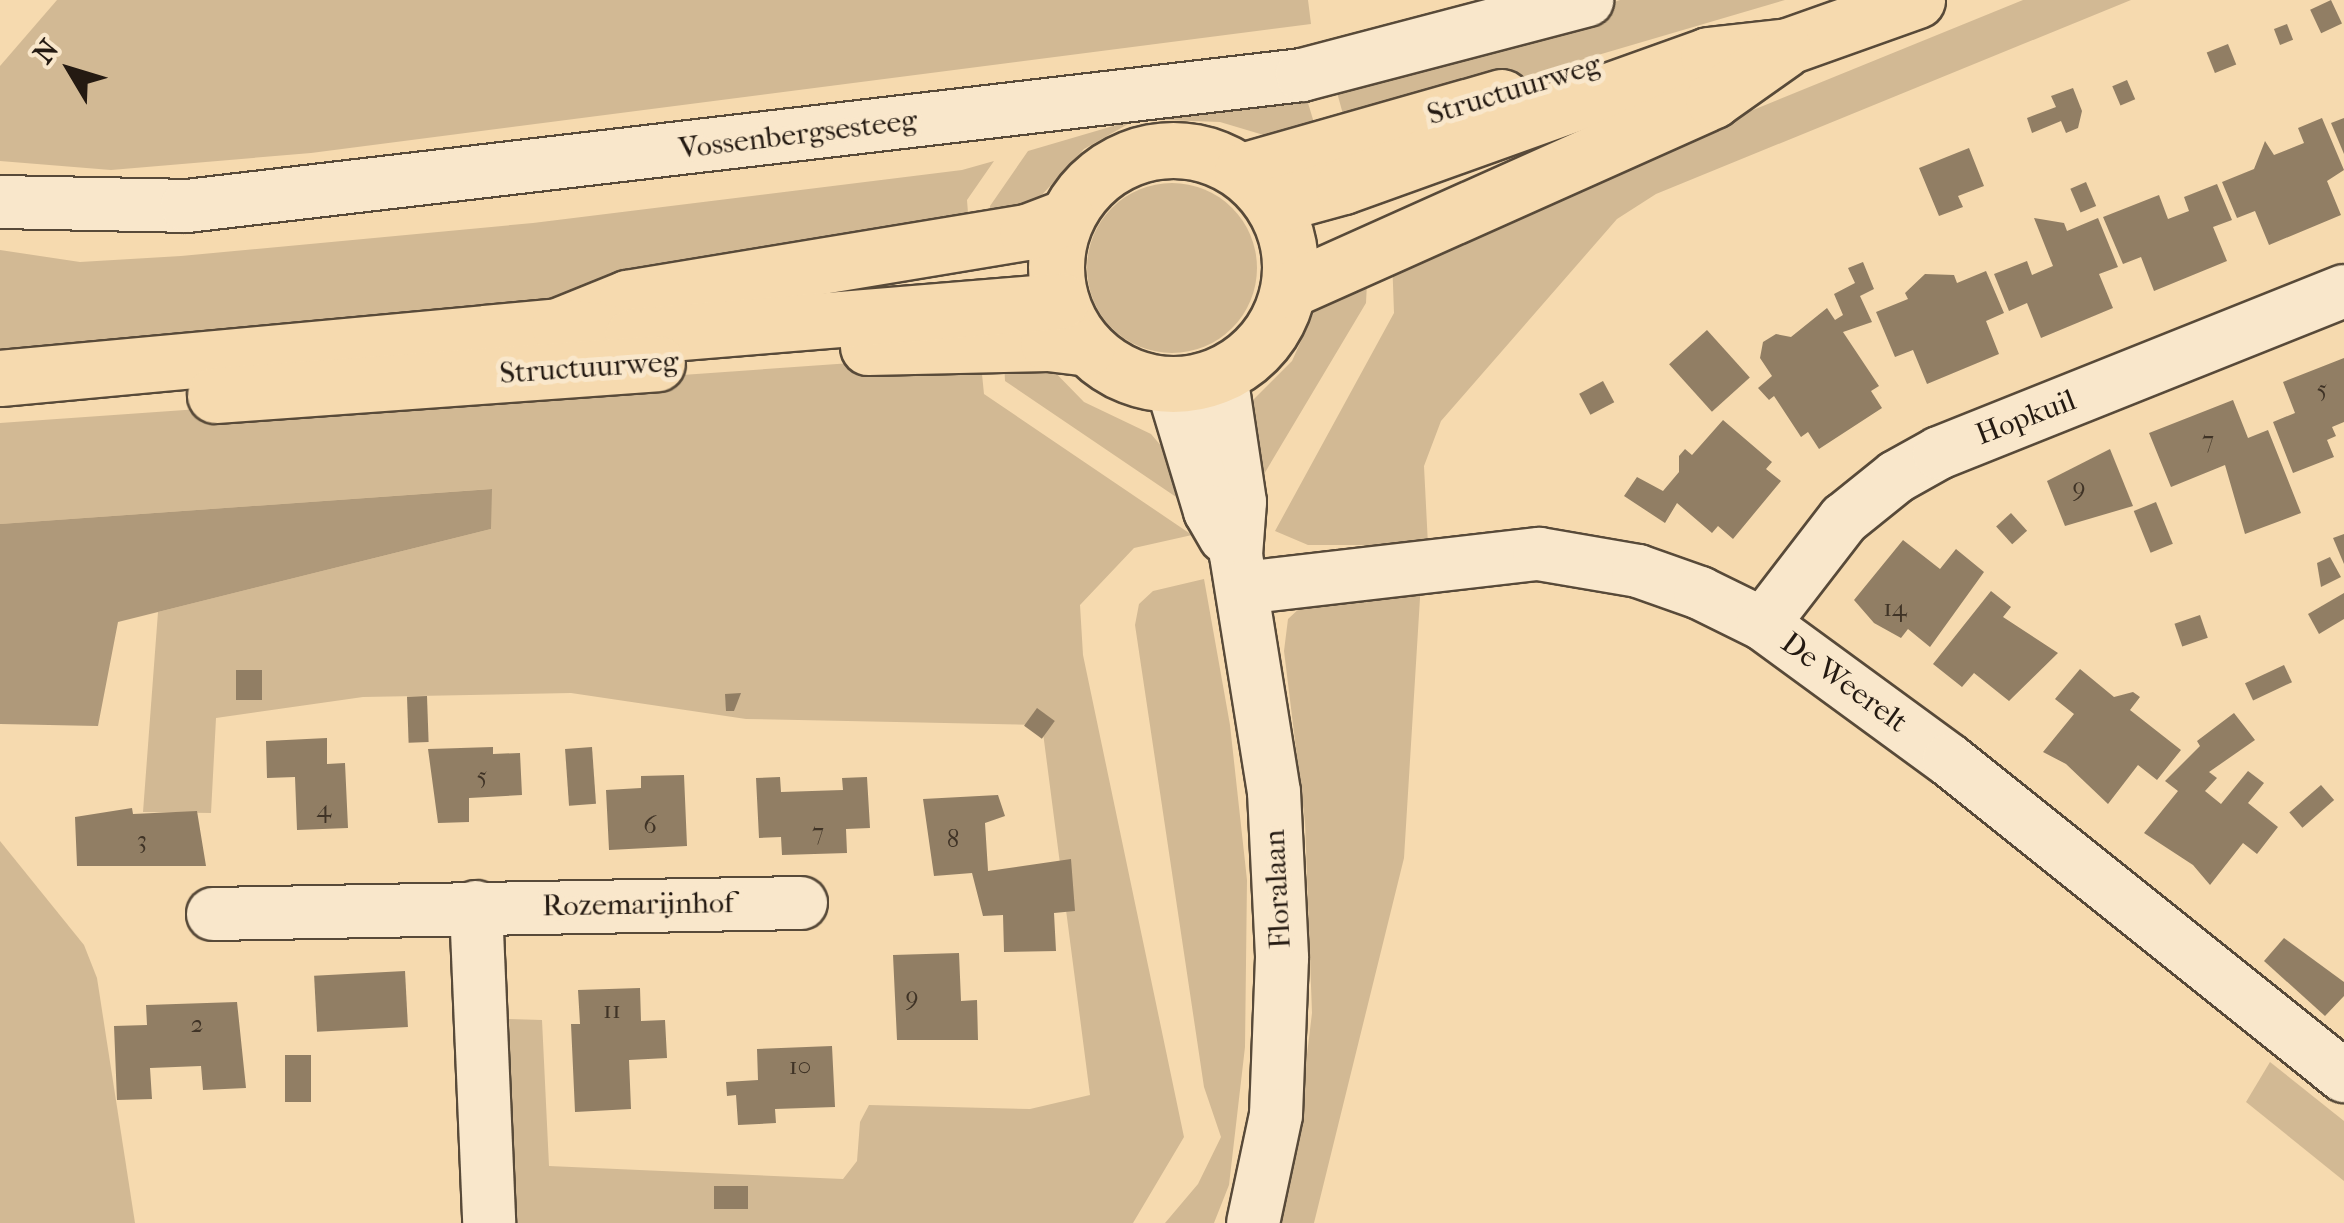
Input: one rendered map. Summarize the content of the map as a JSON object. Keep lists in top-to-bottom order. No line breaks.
{"streets":{"main road":["Structuurweg"],"street":["Vossenbergsesteeg","Hopkuil","De Weerelt","Floralaan","Rozemarijnhof"]},"crossings":[["Structuurweg","Floralaan"],["Hopkuil","De Weerelt"],["De Weerelt","Floralaan"]],"house_numbers":["5","7","9","14","5","4","6","7","8","3","9","11","2","10"],"north":"top left"}
